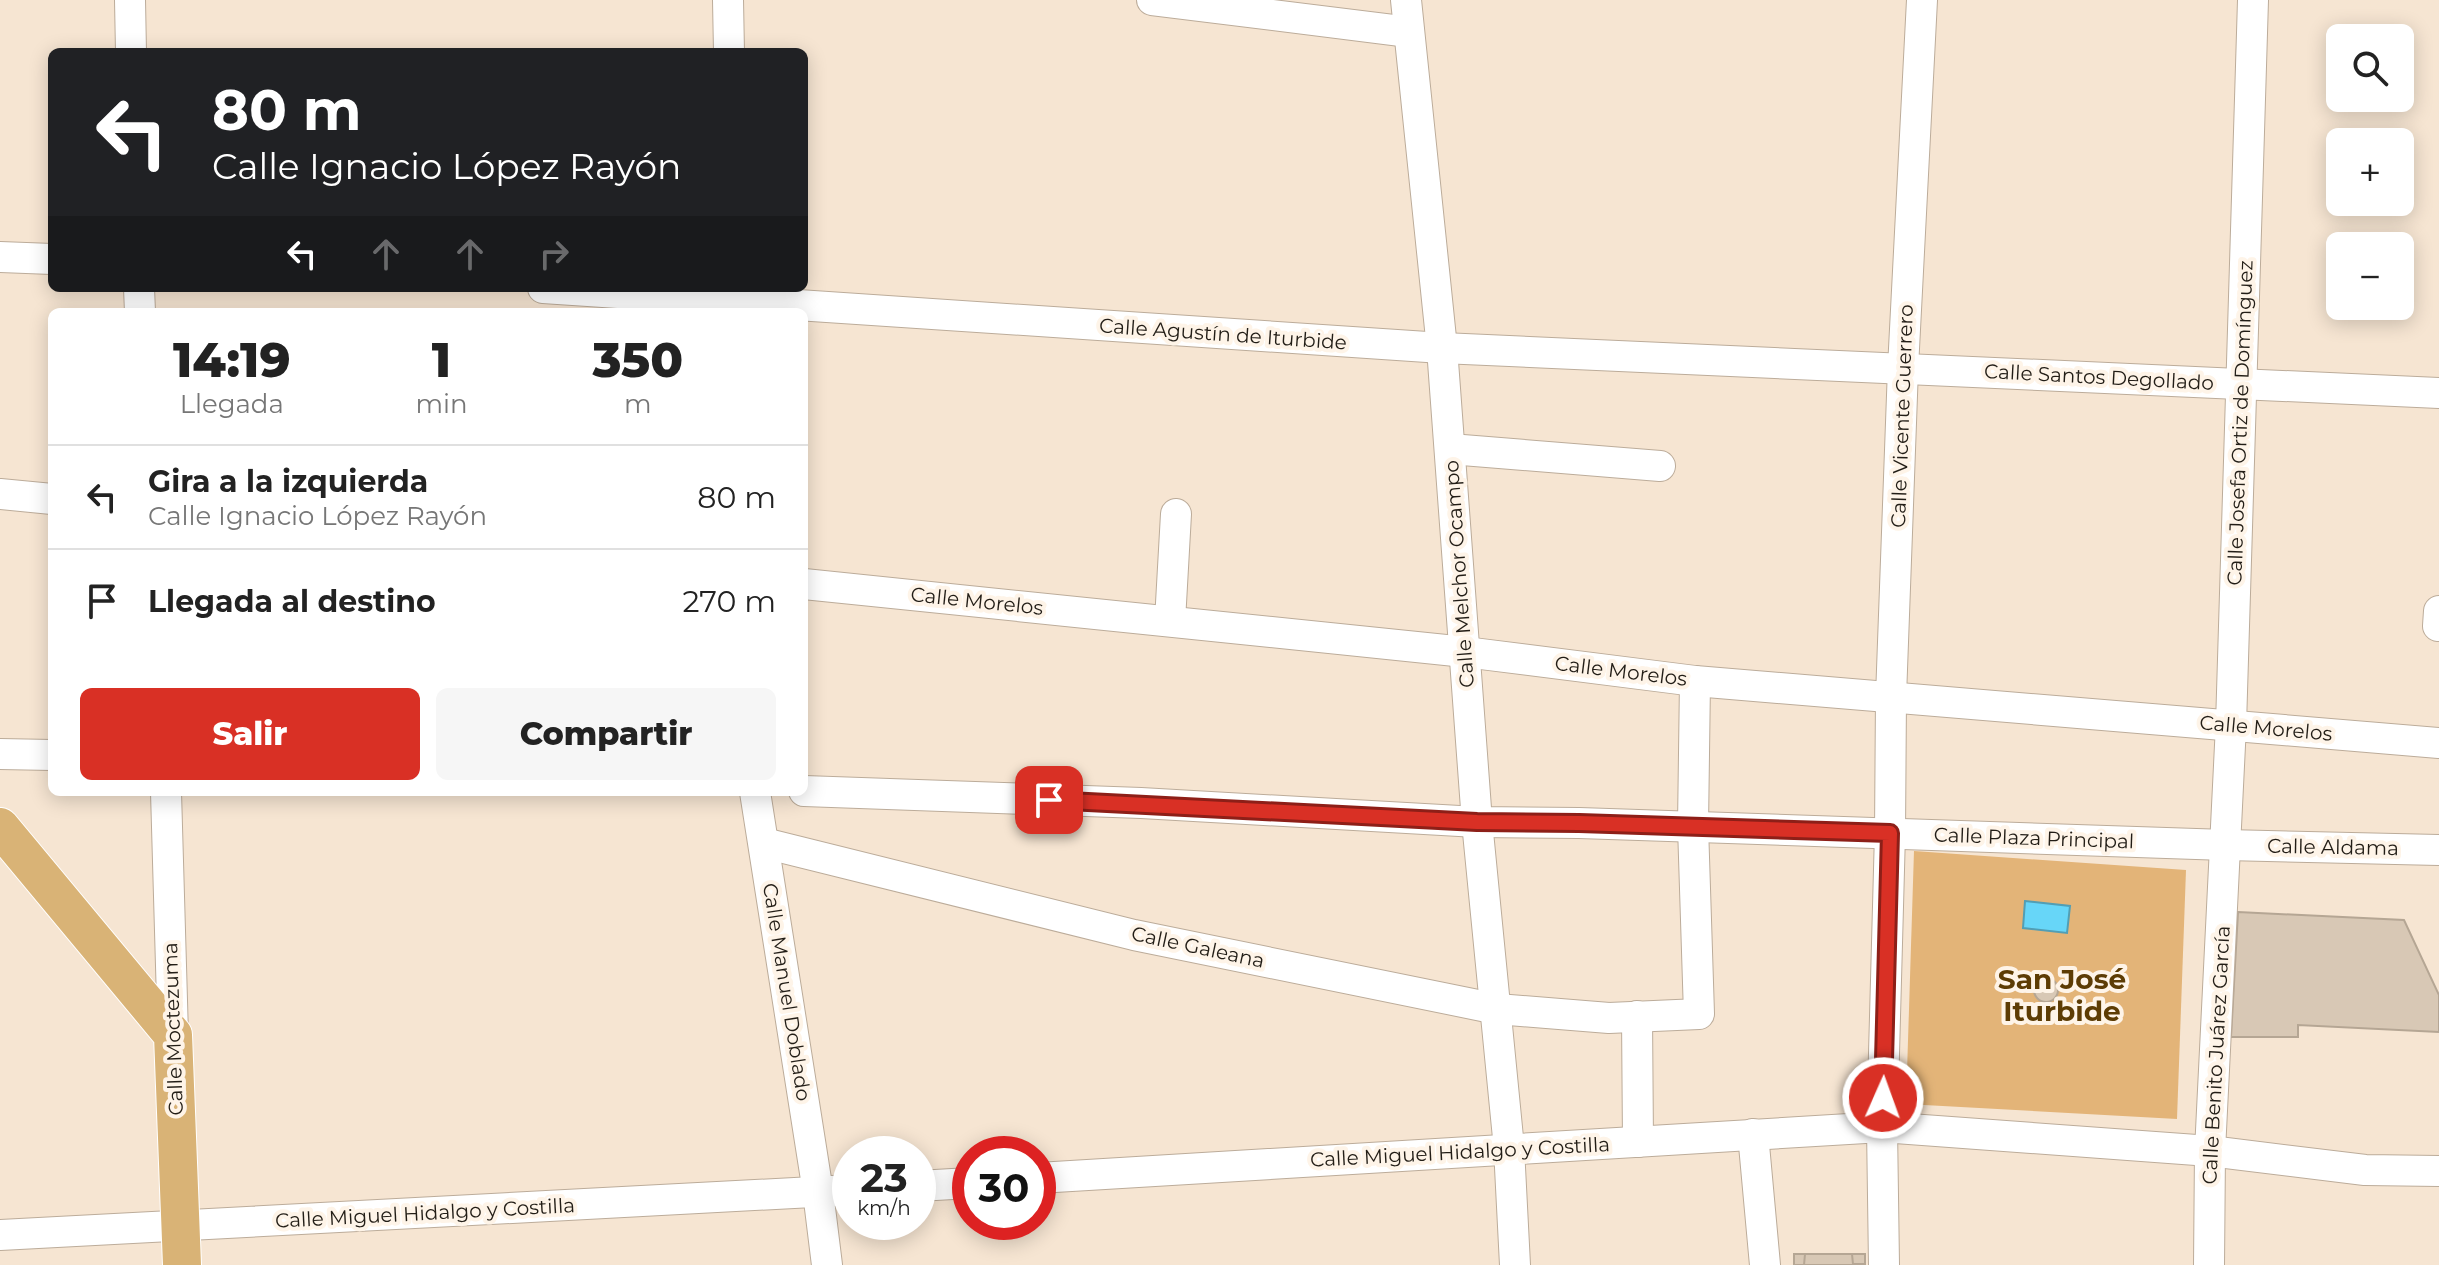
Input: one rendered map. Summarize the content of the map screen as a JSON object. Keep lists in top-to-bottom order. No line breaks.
{"streets":{"main road":["Calle Moctezuma"],"street":["Calle Agustín de Iturbide","Calle Santos Degollado","Calle Vicente Guerrero","Calle Josefa Ortiz de Domínguez","Calle Melchor Ocampo","Calle Morelos","Calle Plaza Principal","Calle Aldama","Calle Galeana","Calle Manuel Doblado","Calle Benito Juárez García","Calle Miguel Hidalgo y Costilla"]},"crossings":[["Calle Agustín de Iturbide","Calle Santos Degollado"],["Calle Agustín de Iturbide","Calle Vicente Guerrero"],["Calle Agustín de Iturbide","Calle Melchor Ocampo"],["Calle Santos Degollado","Calle Vicente Guerrero"],["Calle Santos Degollado","Calle Josefa Ortiz de Domínguez"],["Calle Vicente Guerrero","Calle Morelos"],["Calle Vicente Guerrero","Calle Plaza Principal"],["Calle Josefa Ortiz de Domínguez","Calle Morelos"],["Calle Josefa Ortiz de Domínguez","Calle Plaza Principal"],["Calle Josefa Ortiz de Domínguez","Calle Aldama"],["Calle Josefa Ortiz de Domínguez","Calle Benito Juárez García"],["Calle Melchor Ocampo","Calle Morelos"],["Calle Melchor Ocampo","Calle Plaza Principal"],["Calle Melchor Ocampo","Calle Galeana"],["Calle Melchor Ocampo","Calle Miguel Hidalgo y Costilla"],["Calle Plaza Principal","Calle Aldama"],["Calle Plaza Principal","Calle Galeana"],["Calle Plaza Principal","Calle Benito Juárez García"],["Calle Aldama","Calle Benito Juárez García"],["Calle Galeana","Calle Manuel Doblado"],["Calle Manuel Doblado","Calle Miguel Hidalgo y Costilla"],["Calle Moctezuma","Calle Miguel Hidalgo y Costilla"]],"districts":["San José Iturbide"],"page":{"map_buttons":["+","−"],"turn":["80 m","Calle Ignacio López Rayón"],"eta":["14:19","Llegada","1","min","350","m"],"list":[{"name":"Gira a la izquierda","note":"Calle Ignacio López Rayón","value":"80 m"},{"name":"Llegada al destino","value":"270 m"}],"buttons":["Salir","Compartir"],"speed":"23 km/h","limit":"30"}}
